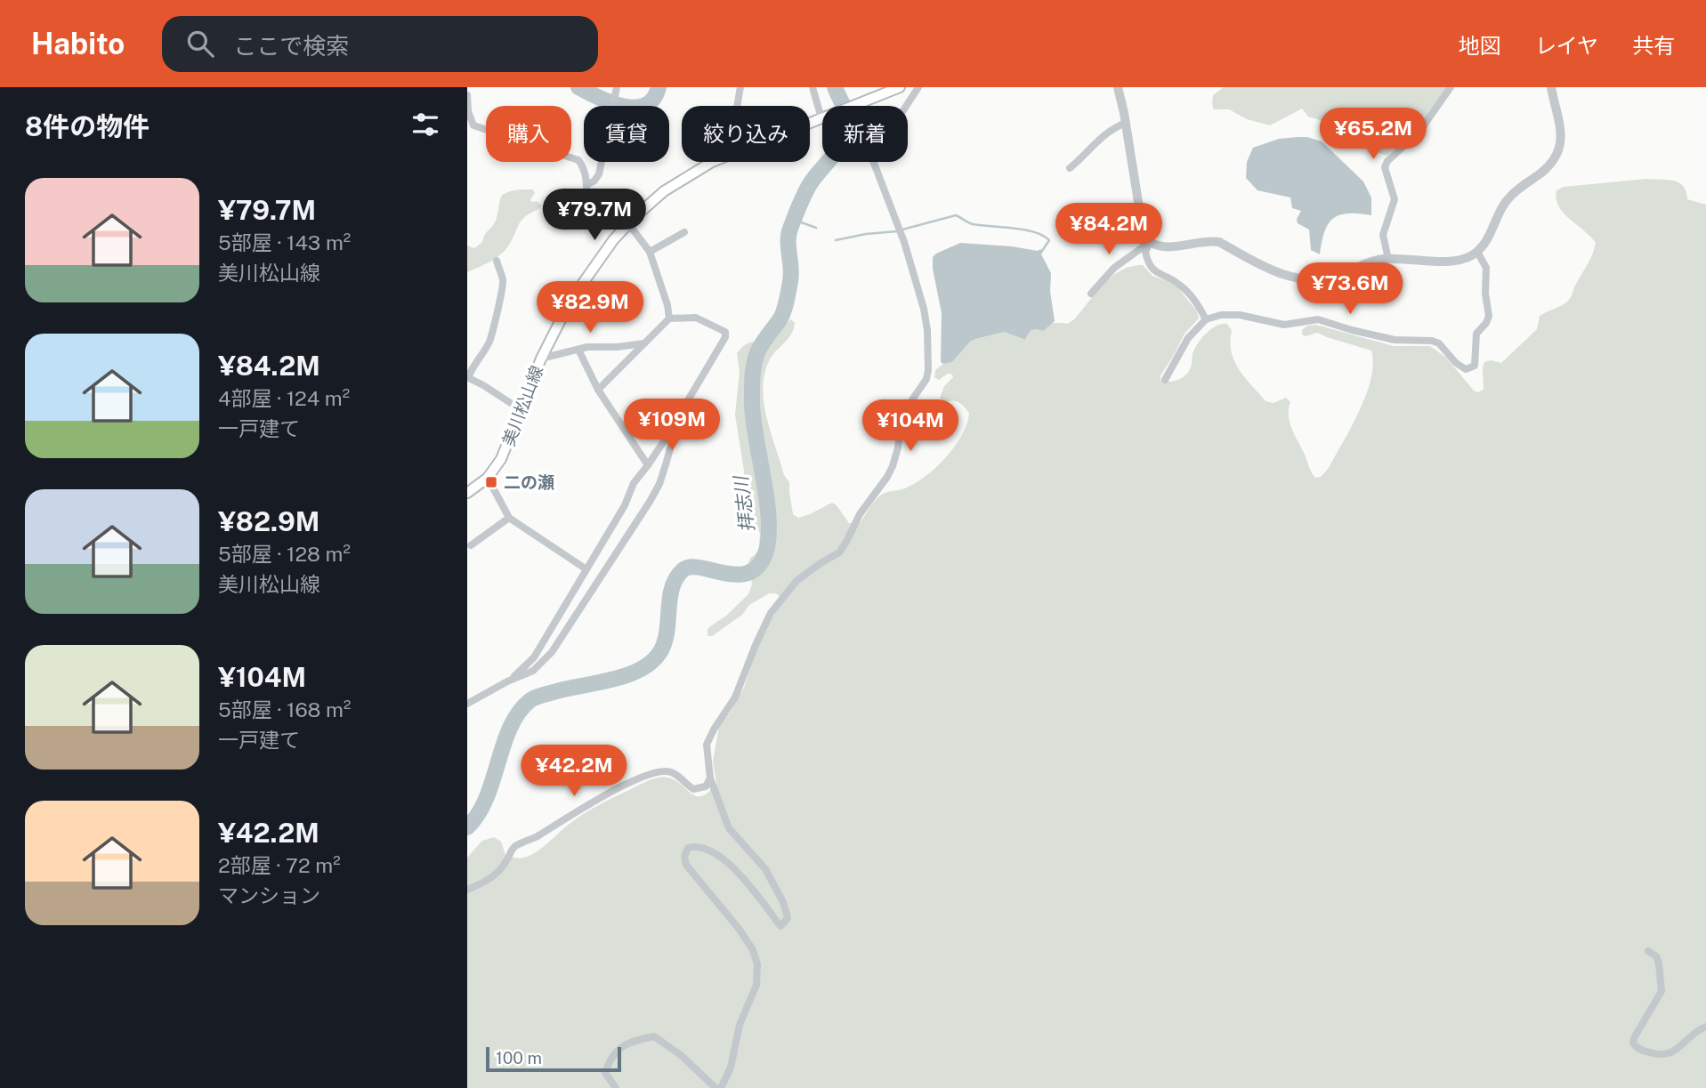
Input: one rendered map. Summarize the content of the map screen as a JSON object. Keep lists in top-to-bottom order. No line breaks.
{"streets":{"main road":["美川松山線"]},"water":["拝志川"],"places":{"transit":["二の瀬"]},"scale_bar":"100 m","page":{"header":"Habito","search":"ここで検索","nav":["地図","レイヤ","共有"],"heading":"8件の物件","chip":["購入","賃貸","絞り込み","新着"],"price":["¥65.2M","¥79.7M","¥84.2M","¥73.6M","¥82.9M","¥109M","¥104M","¥42.2M"],"list":[{"name":"¥79.7M","note":"5部屋 · 143 m² · 美川松山線"},{"name":"¥84.2M","note":"4部屋 · 124 m² · 一戸建て"},{"name":"¥82.9M","note":"5部屋 · 128 m² · 美川松山線"},{"name":"¥104M","note":"5部屋 · 168 m² · 一戸建て"},{"name":"¥42.2M","note":"2部屋 · 72 m² · マンション"}],"scale":"100 m"}}
